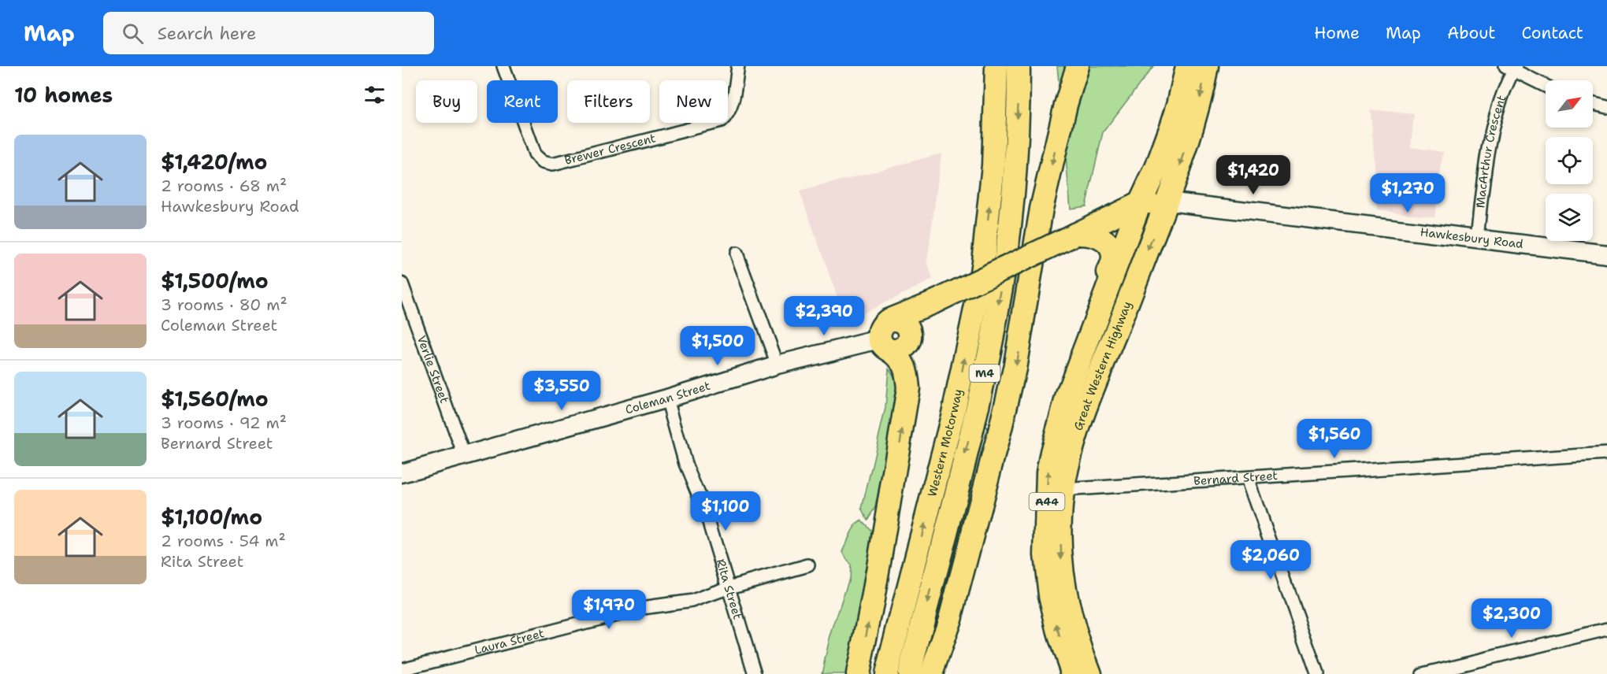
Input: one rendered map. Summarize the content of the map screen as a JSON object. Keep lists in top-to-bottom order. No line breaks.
{"streets":{"highway":["Great Western Highway","M4","Coleman Street","Western Motorway","A44"],"street":["Brewer Crescent","MacArthur Crescent","Hawkesbury Road","Verlie Street","Bernard Street","Rita Street","Laura Street"]},"crossings":[["MacArthur Crescent","Hawkesbury Road"],["Hawkesbury Road","Great Western Highway"],["Hawkesbury Road","Coleman Street"],["Great Western Highway","Coleman Street"],["Great Western Highway","Bernard Street"],["Verlie Street","Coleman Street"],["Coleman Street","Rita Street"],["Rita Street","Laura Street"]],"north":"top right","page":{"header":"Map","search":"Search here","nav":["Home","Map","About","Contact"],"heading":"10 homes","chip":["Buy","Rent","Filters","New"],"list":[{"name":"$1,420/mo","note":"2 rooms · 68 m² · Hawkesbury Road"},{"name":"$1,500/mo","note":"3 rooms · 80 m² · Coleman Street"},{"name":"$1,560/mo","note":"3 rooms · 92 m² · Bernard Street"},{"name":"$1,100/mo","note":"2 rooms · 54 m² · Rita Street"}],"price":["$1,420","$1,270","$2,390","$1,500","$3,550","$1,560","$1,100","$2,060","$1,970","$2,300"]}}
